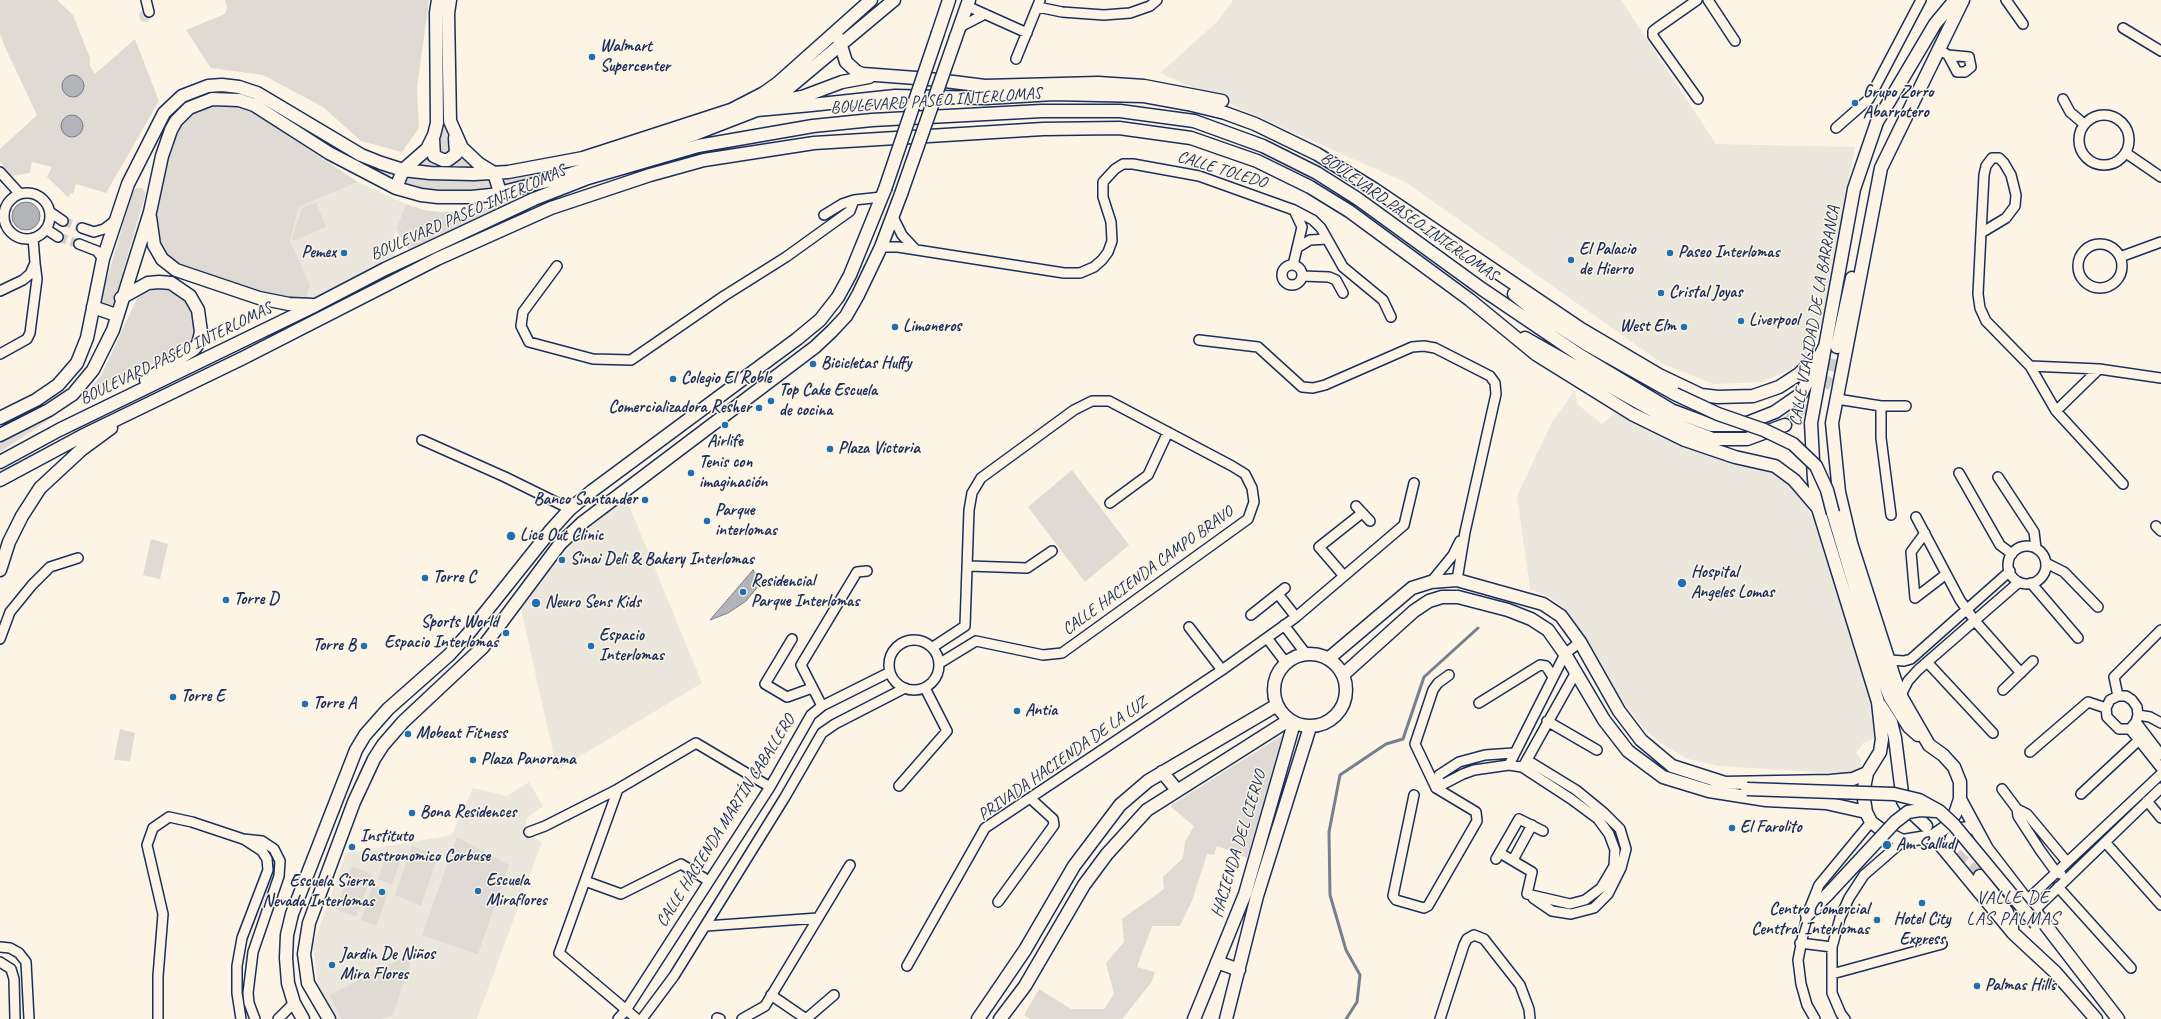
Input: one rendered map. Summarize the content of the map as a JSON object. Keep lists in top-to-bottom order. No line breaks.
{"streets":{"main road":["BOULEVARD PASEO INTERLOMAS","CALLE VIALIDAD DE LA BARRANCA","HACIENDA DEL CIERVO"],"street":["CALLE TOLEDO","CALLE HACIENDA CAMPO BRAVO","PRIVADA HACIENDA DE LA LUZ","CALLE HACIENDA MARTÍN CABALLERO"]},"crossings":[["BOULEVARD PASEO INTERLOMAS","CALLE VIALIDAD DE LA BARRANCA"],["CALLE HACIENDA CAMPO BRAVO","CALLE HACIENDA MARTÍN CABALLERO"]],"districts":["VALLE DE LAS PALMAS"],"places":["Walmart Supercenter","Grupo Zorro Abarrotero","Pemex","Paseo Interlomas","El Palacio de Hierro","Cristal Joyas","Liverpool","Limoneros","West Elm","Bicicletas Huffy","Colegio El Roble","Top Cake Escuela de cocina","Comercializadora Resher","Airlife","Plaza Victoria","Tenis con imaginación","Banco Santander","Parque interlomas","Lice Out Clinic","Sinai Deli & Bakery Interlomas","Torre C","Hospital Angeles Lomas","Residencial Parque Interlomas","Torre D","Neuro Sens Kids","Sports World Espacio Interlomas","Torre B","Espacio Interlomas","Torre E","Torre A","Antia","Mobeat Fitness","Plaza Panorama","Bona Residences","El Farolito","Am Sallud","Instituto Gastronomico Corbuse","Escuela Miraflores","Escuela Sierra Nevada Interlomas","Hotel City Express","Centro Comercial Centtral Interlomas","Jardin De Niños Mira Flores","Palmas Hills"]}
